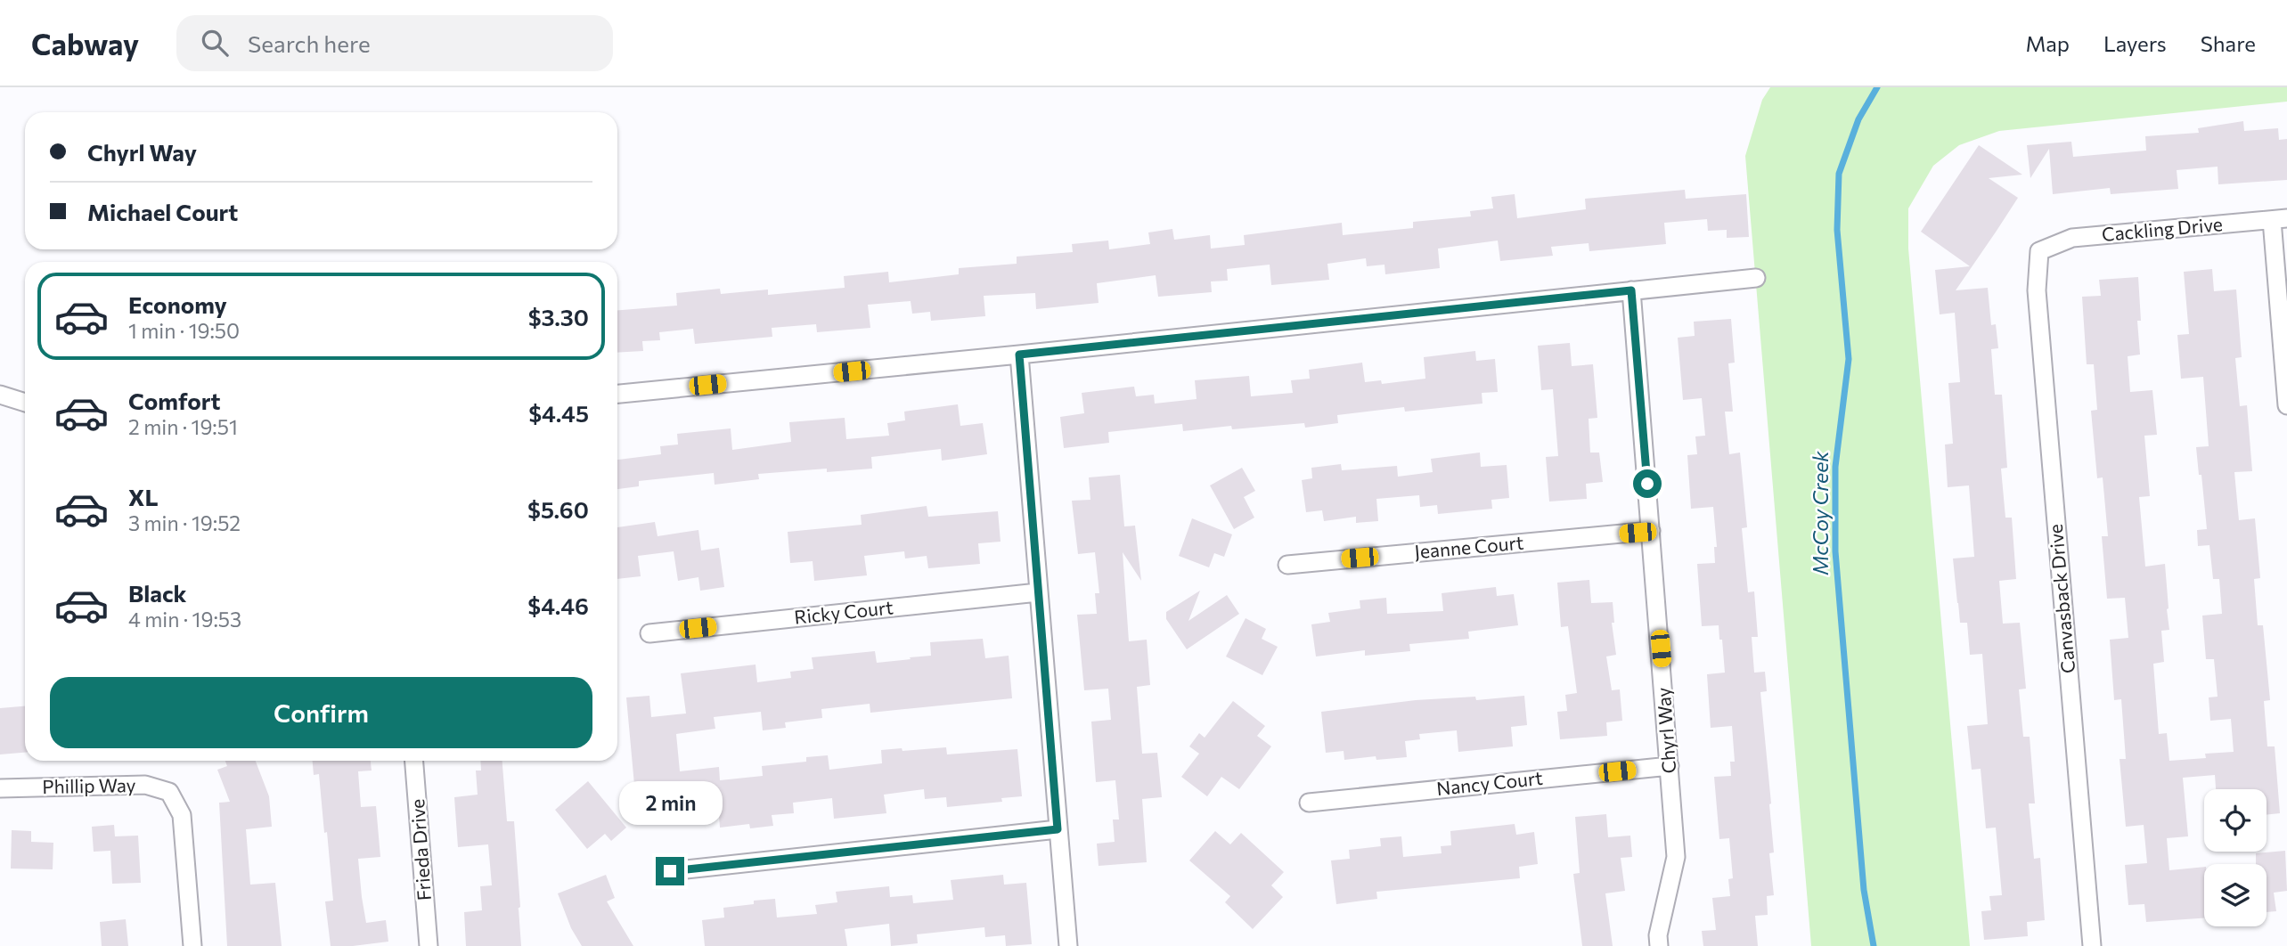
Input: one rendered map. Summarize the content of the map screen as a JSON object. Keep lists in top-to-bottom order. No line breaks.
{"streets":{"street":["Cackling Drive","Jeanne Court","Canvasback Drive","Ricky Court","Chyrl Way","Nancy Court","Phillip Way","Frieda Drive"]},"crossings":[["Cackling Drive","Canvasback Drive"],["Jeanne Court","Chyrl Way"],["Chyrl Way","Nancy Court"]],"water":["McCoy Creek"],"page":{"header":"Cabway","search":"Search here","nav":["Map","Layers","Share"],"banner":["Chyrl Way","Michael Court"],"list":[{"name":"Economy","note":"1 min · 19:50","value":"$3.30"},{"name":"Comfort","note":"2 min · 19:51","value":"$4.45"},{"name":"XL","note":"3 min · 19:52","value":"$5.60"},{"name":"Black","note":"4 min · 19:53","value":"$4.46"}],"buttons":"Confirm","bubble":"2 min"}}
